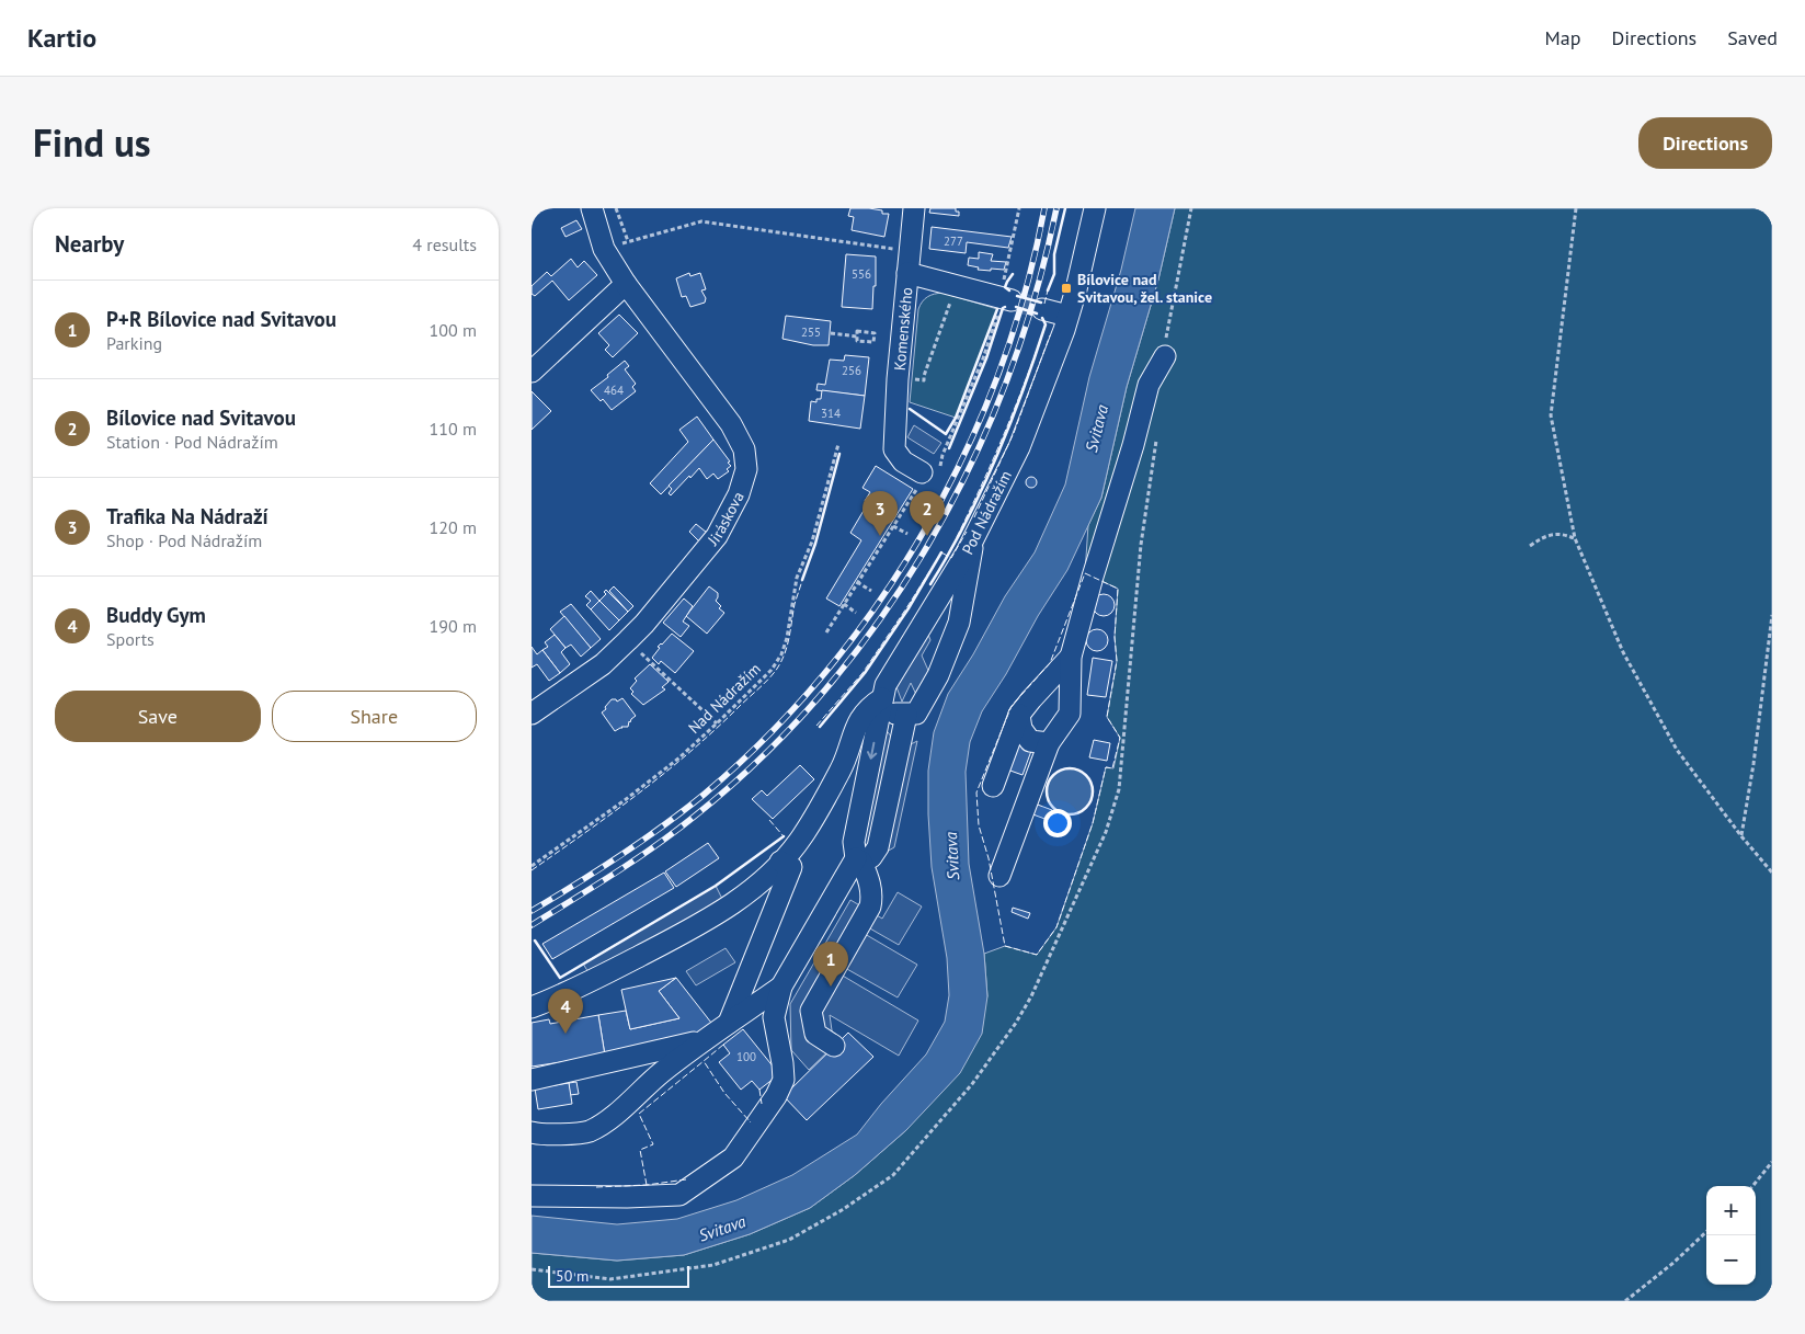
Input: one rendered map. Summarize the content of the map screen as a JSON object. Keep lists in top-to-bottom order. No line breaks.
{"streets":{"street":["Komenského","Pod Nádražím","Jiráskova"],"path":["Nad Nádražím"]},"water":["Svitava"],"places":{"transit":["Bílovice nad Svitavou, žel. stanice"]},"house_numbers":["277","556","255","256","464","314","100"],"scale_bar":"50 m","page":{"header":"Kartio","nav":["Map","Directions","Saved"],"title":"Find us","buttons":["Directions",["Save","Share"]],"heading":["Nearby","4 results"],"list":[{"mark":"1","name":"P+R Bílovice nad Svitavou","note":"Parking","value":"100 m"},{"mark":"2","name":"Bílovice nad Svitavou","note":"Station · Pod Nádražím","value":"110 m"},{"mark":"3","name":"Trafika Na Nádraží","note":"Shop · Pod Nádražím","value":"120 m"},{"mark":"4","name":"Buddy Gym","note":"Sports","value":"190 m"}],"pins":["2","3","1","4"],"map_buttons":["+","−"],"scale":"50 m"}}
